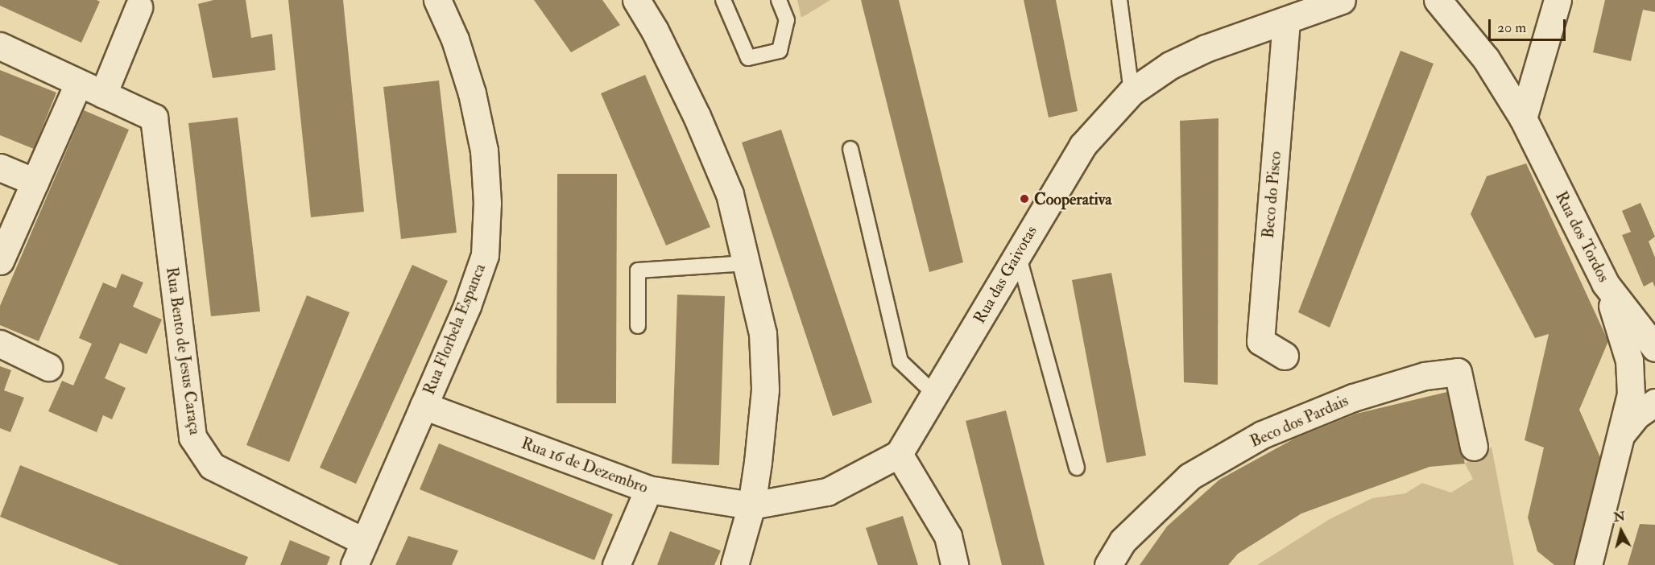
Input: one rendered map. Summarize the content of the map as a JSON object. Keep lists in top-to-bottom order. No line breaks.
{"streets":{"street":["Beco do Pisco","Rua dos Tordos","Rua das Gaivotas","Rua Florbela Espanca","Rua Bento de Jesus Caraça","Beco dos Pardais","Rua 16 de Dezembro"]},"crossings":[["Beco do Pisco","Rua das Gaivotas"],["Rua Florbela Espanca","Rua Bento de Jesus Caraça"],["Rua Florbela Espanca","Rua 16 de Dezembro"]],"places":["Cooperativa"],"scale_bar":"20 m","north":"top"}
